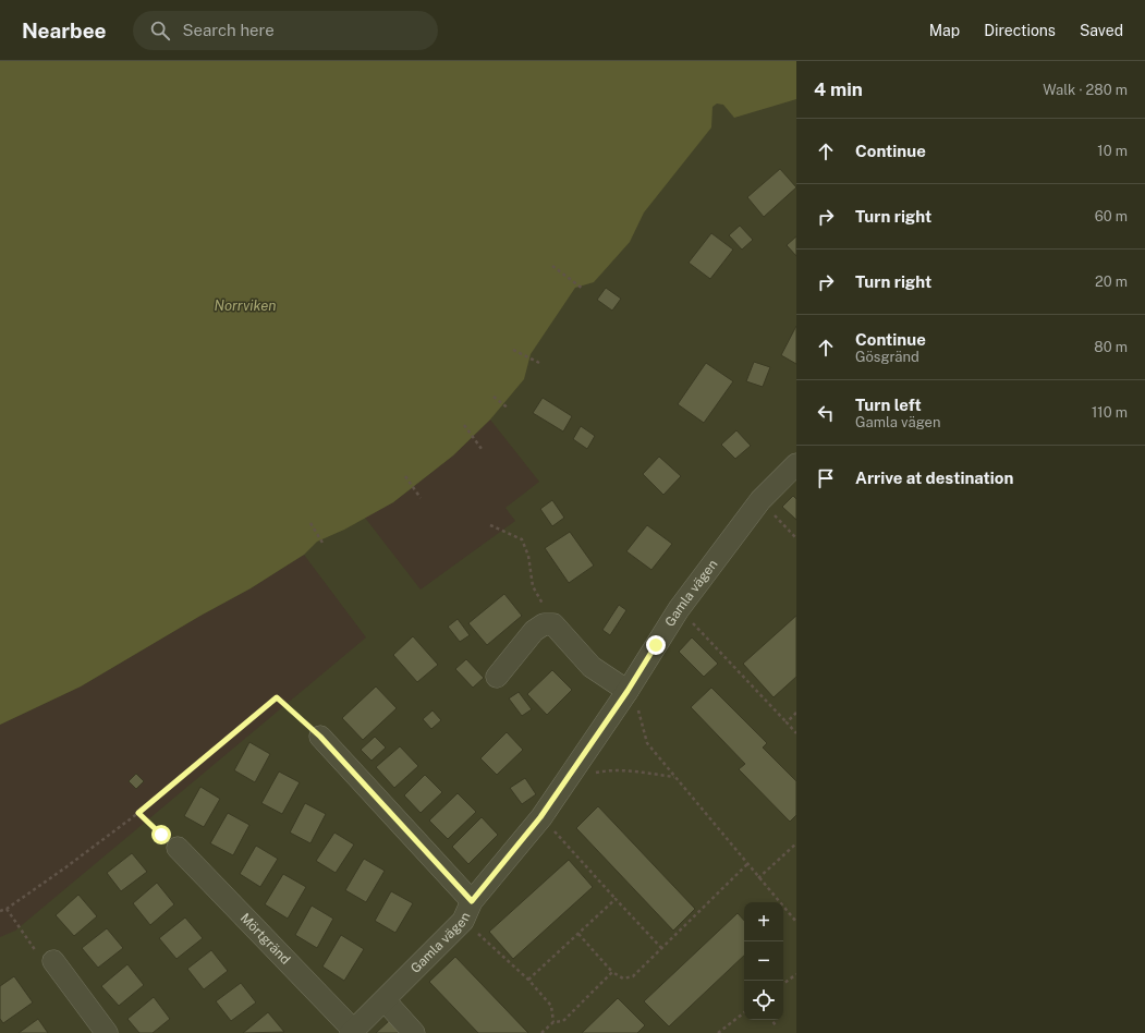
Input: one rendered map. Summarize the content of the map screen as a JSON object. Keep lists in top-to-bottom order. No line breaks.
{"streets":{"street":["Gamla vägen","Mörtgränd"]},"crossings":[["Gamla vägen","Mörtgränd"]],"water":["Norrviken"],"page":{"header":"Nearbee","search":"Search here","nav":["Map","Directions","Saved"],"heading":["4 min","Walk · 280 m"],"list":[["Continue","10 m"],["Turn right","60 m"],["Turn right","20 m"],["Continue","Gösgränd","80 m"],["Turn left","Gamla vägen","110 m"],"Arrive at destination"],"map_buttons":["+","−"]}}
